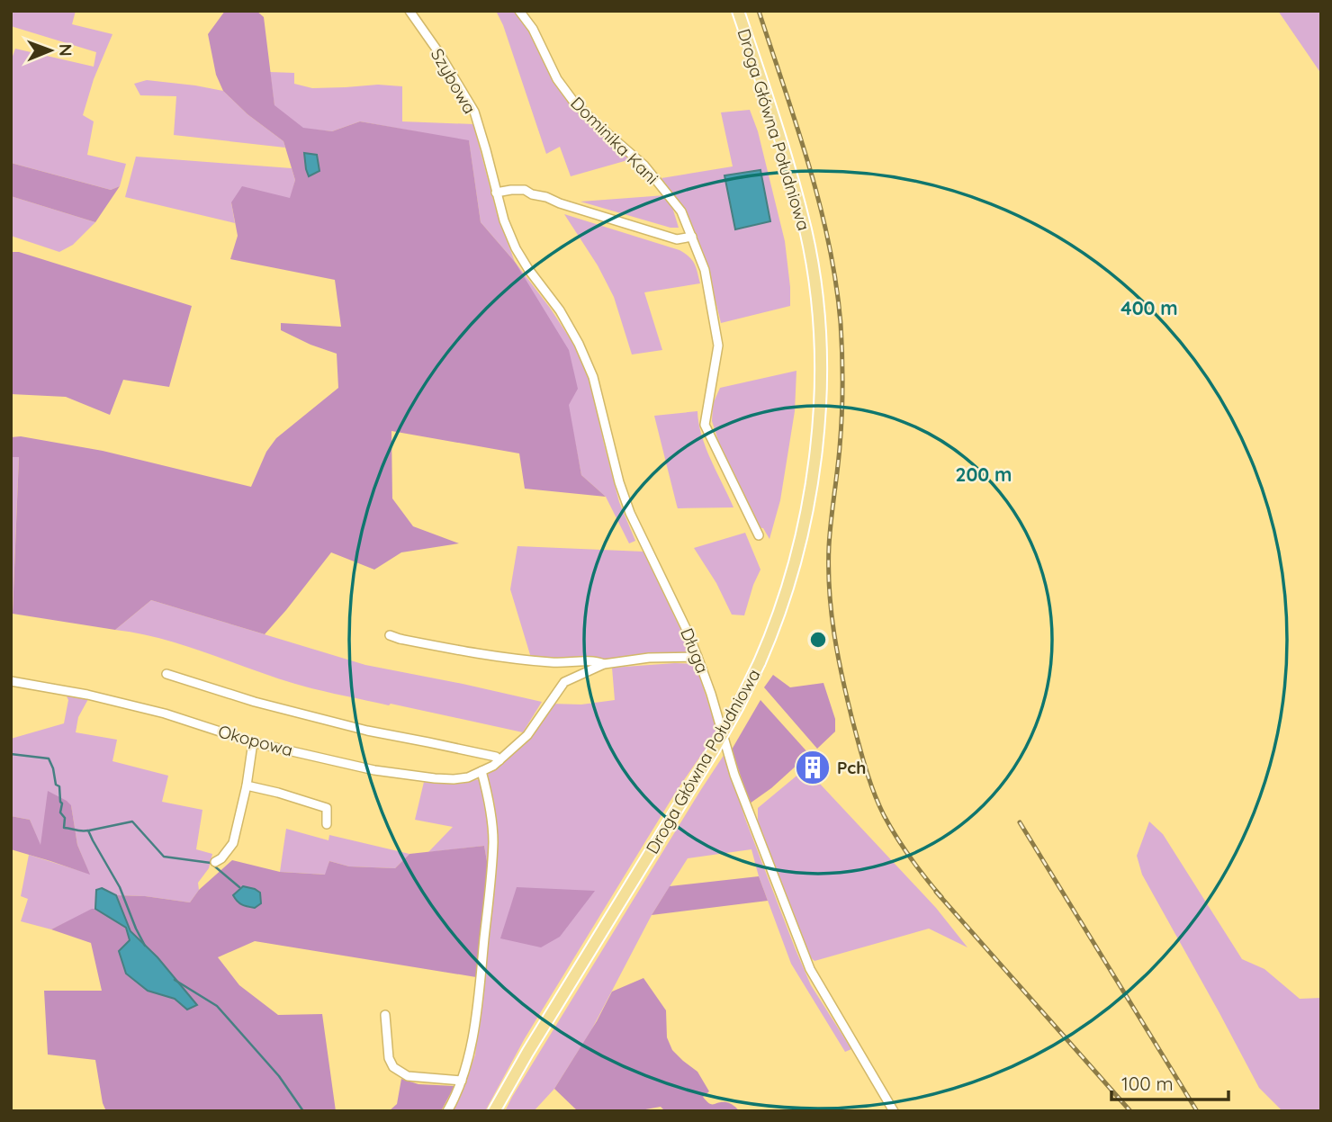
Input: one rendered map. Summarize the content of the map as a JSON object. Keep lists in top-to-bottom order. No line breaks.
{"streets":{"main road":["Droga Główna Południowa"],"street":["Szybowa","Dominika Kani","Długa","Okopowa"]},"crossings":[["Szybowa","Długa"],["Długa","Okopowa"]],"places":{"building":["Pch"]},"scale_bar":"100 m","north":"right","rings":["400 m","200 m"]}
